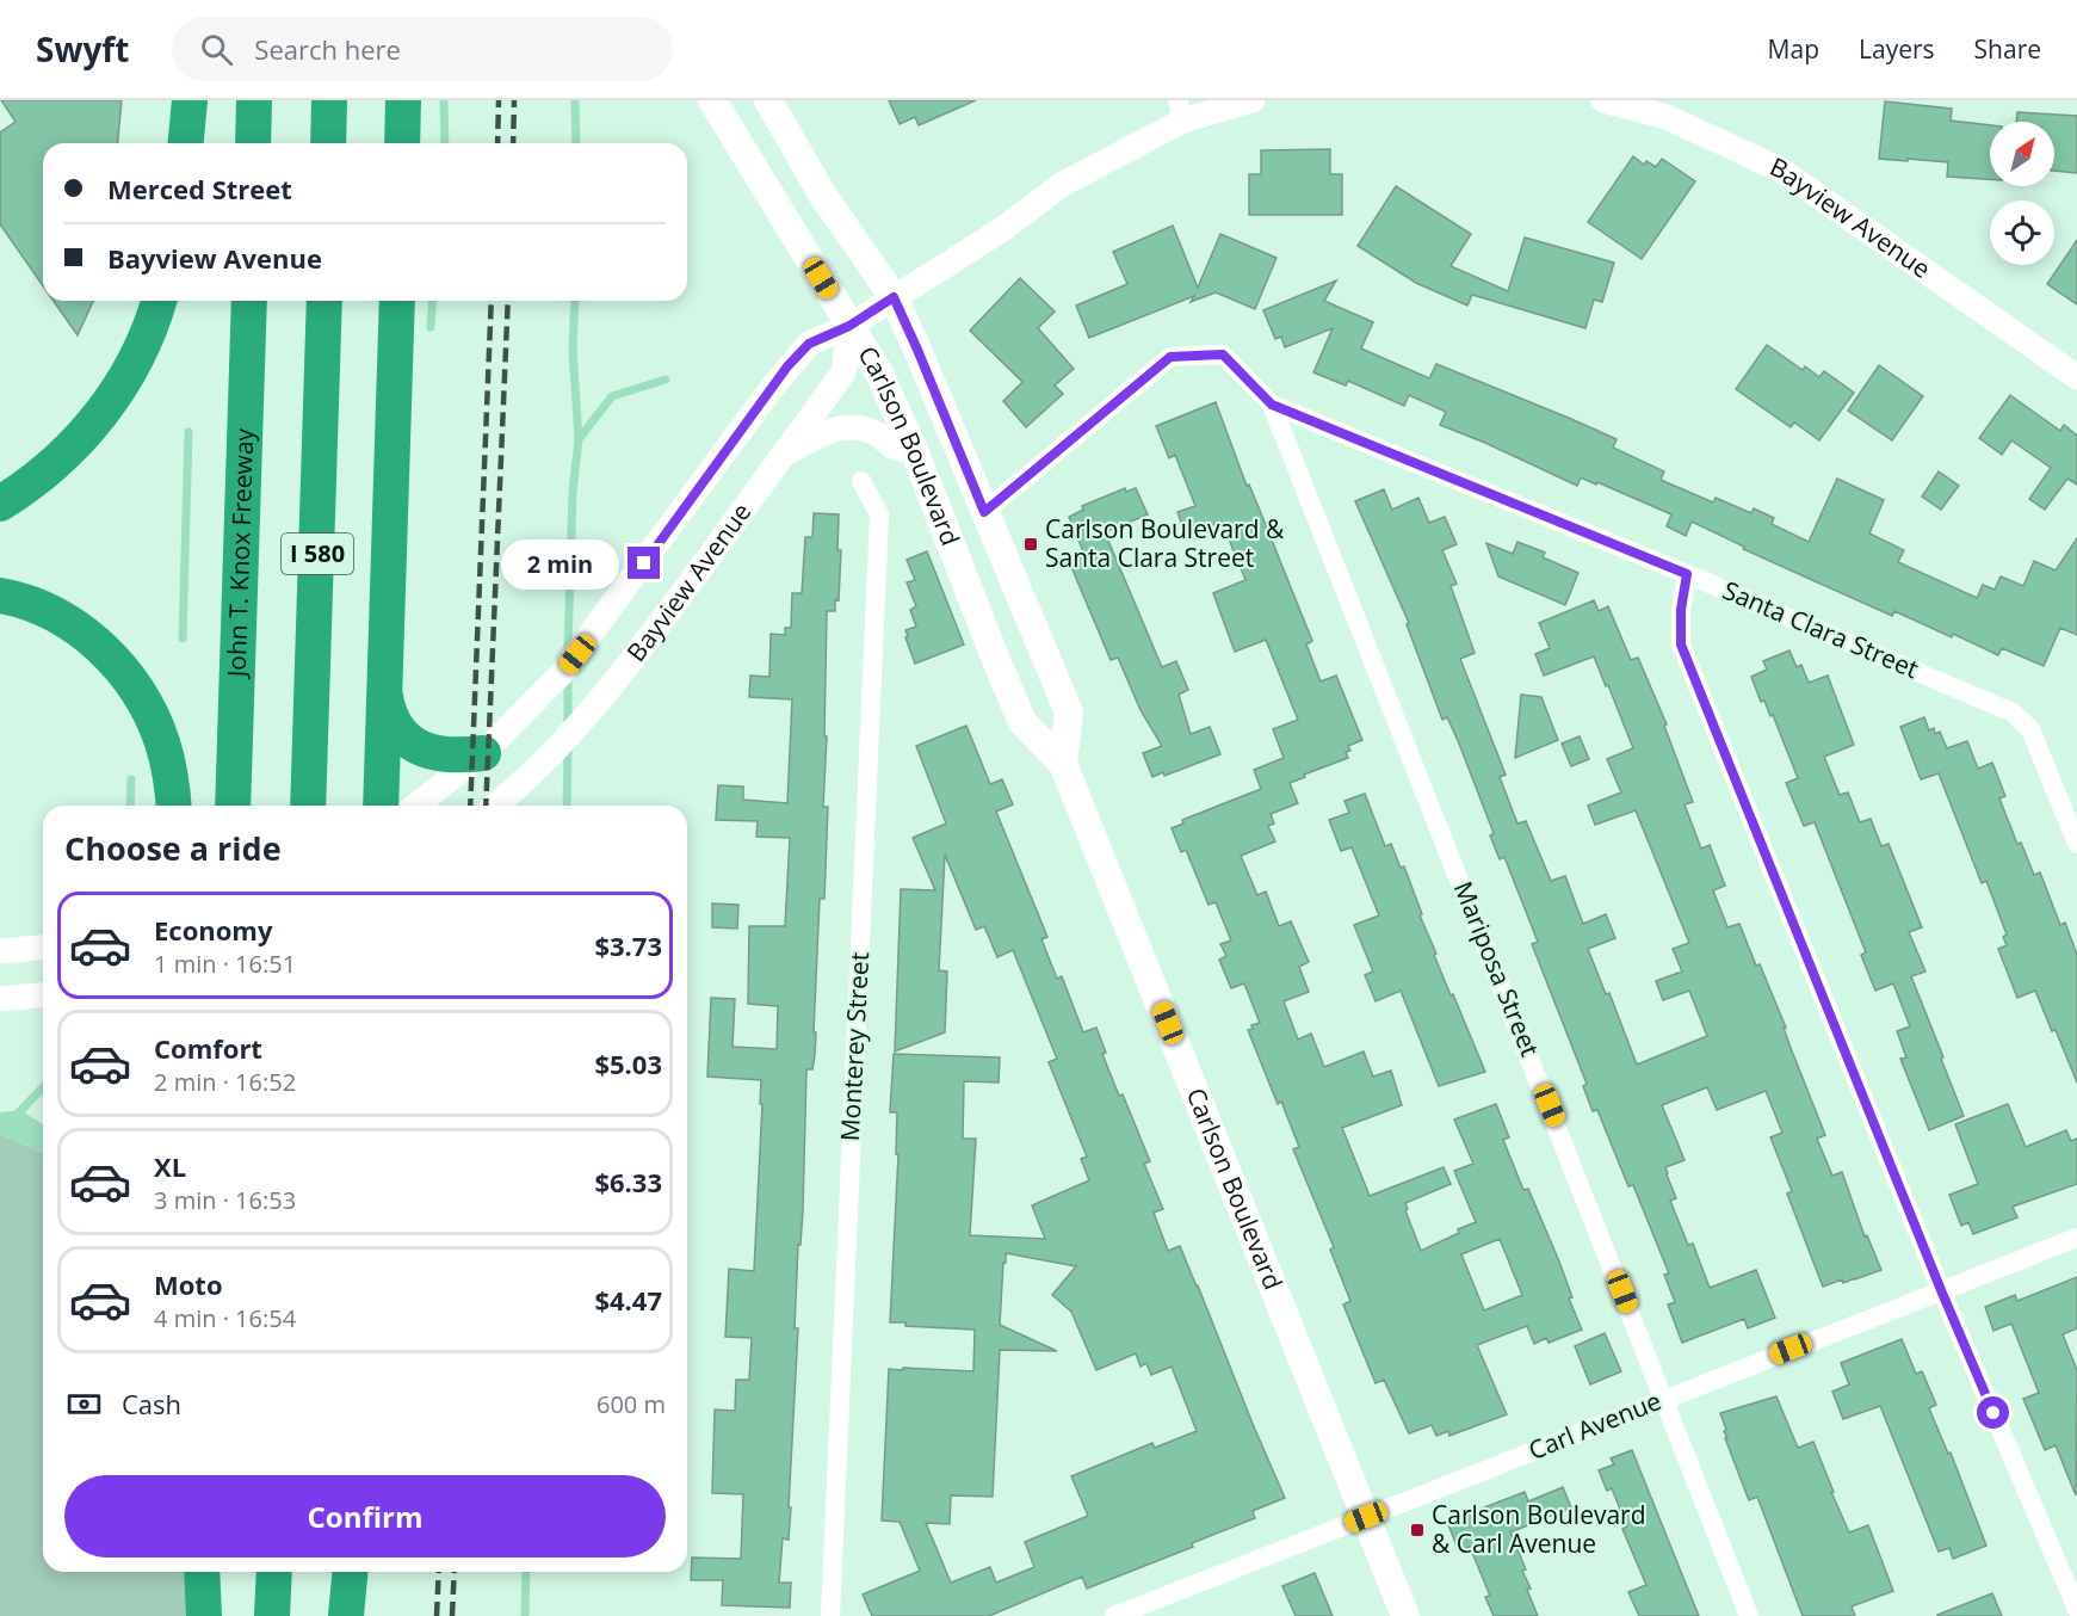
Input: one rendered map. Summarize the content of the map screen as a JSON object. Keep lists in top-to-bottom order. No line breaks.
{"streets":{"highway":["John T. Knox Freeway","I 580"],"main road":["Carlson Boulevard"],"street":["Bayview Avenue","Santa Clara Street","Mariposa Street","Monterey Street","Carl Avenue"]},"crossings":[["Bayview Avenue","Carlson Boulevard"],["Carlson Boulevard","Santa Clara Street"],["Carlson Boulevard","Carl Avenue"],["Santa Clara Street","Mariposa Street"],["Mariposa Street","Carl Avenue"]],"places":{"transit":["Carlson Boulevard & Santa Clara Street","Carlson Boulevard & Carl Avenue"]},"north":"top right","page":{"header":"Swyft","search":"Search here","nav":["Map","Layers","Share"],"banner":["Merced Street","Bayview Avenue"],"bubble":"2 min","heading":"Choose a ride","list":[{"name":"Economy","note":"1 min · 16:51","value":"$3.73"},{"name":"Comfort","note":"2 min · 16:52","value":"$5.03"},{"name":"XL","note":"3 min · 16:53","value":"$6.33"},{"name":"Moto","note":"4 min · 16:54","value":"$4.47"}],"pay":["Cash","600 m"],"buttons":"Confirm"}}
